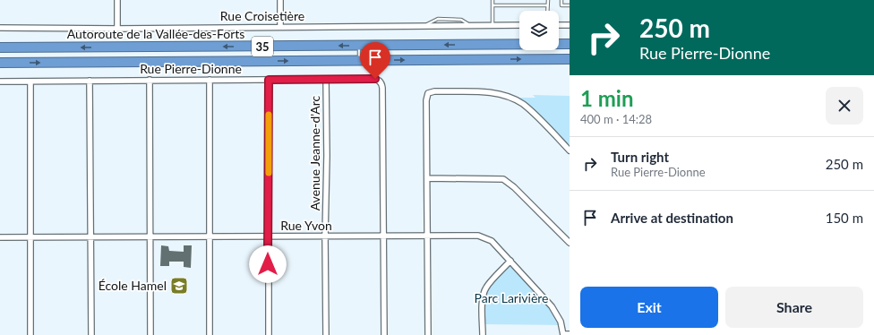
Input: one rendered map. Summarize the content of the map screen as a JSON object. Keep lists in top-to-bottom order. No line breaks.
{"streets":{"highway":["Autoroute de la Vallée-des-Forts","35"],"street":["Rue Croisetière","Rue Pierre-Dionne","Avenue Jeanne-d'Arc","Rue Yvon"]},"crossings":[["Rue Pierre-Dionne","Avenue Jeanne-d'Arc"],["Rue Pierre-Dionne","Rue Yvon"],["Avenue Jeanne-d'Arc","Rue Yvon"]],"parks":["Parc Larivière"],"places":{"school or university":["École Hamel"]},"page":{"turn":["250 m","Rue Pierre-Dionne"],"heading":["1 min","400 m · 14:28"],"list":[{"name":"Turn right","note":"Rue Pierre-Dionne","value":"250 m"},{"name":"Arrive at destination","value":"150 m"}],"buttons":["Exit","Share"]}}
